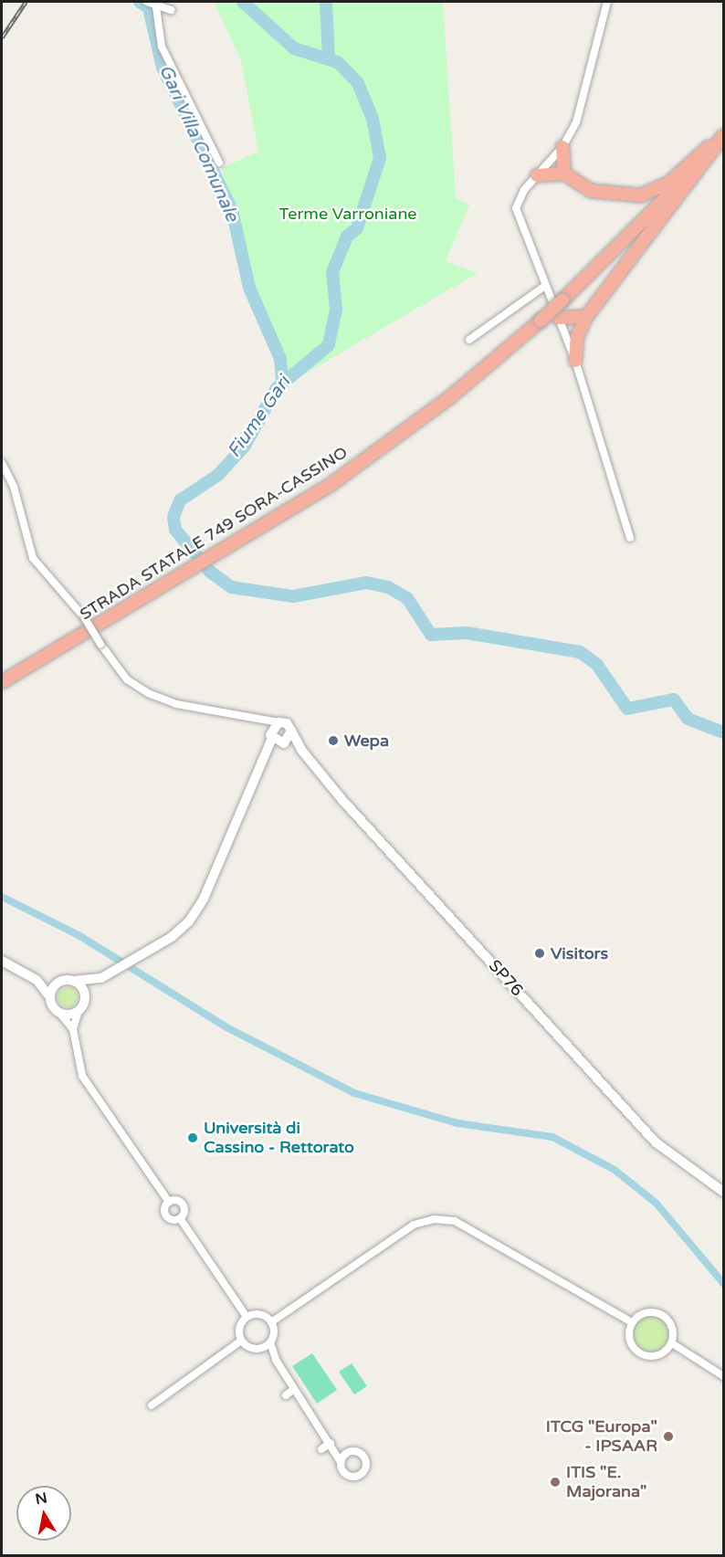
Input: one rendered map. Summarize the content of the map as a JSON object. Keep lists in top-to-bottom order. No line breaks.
{"streets":{"highway":["STRADA STATALE 749 SORA-CASSINO"],"street":["SP76"]},"water":["Gari Villa Comunale","Fiume Gari"],"parks":["Terme Varroniane"],"places":["Wepa","Visitors","Università di Cassino - Rettorato","ITCG \"Europa\" - IPSAAR","ITIS \"E. Majorana\""],"north":"top"}
